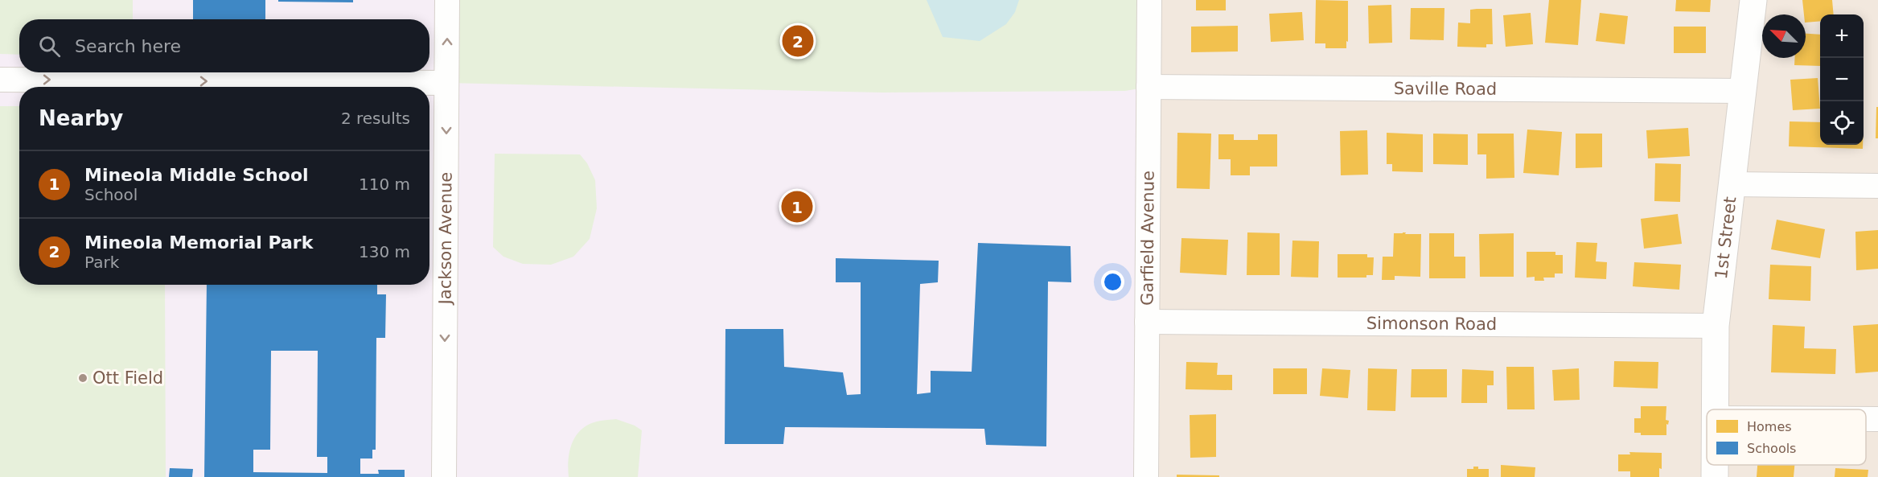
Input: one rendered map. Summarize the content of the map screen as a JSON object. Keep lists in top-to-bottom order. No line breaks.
{"streets":{"street":["Saville Road","Garfield Avenue","1st Street","Jackson Avenue","Simonson Road"]},"crossings":[["Saville Road","Garfield Avenue"],["Saville Road","1st Street"],["Garfield Avenue","Simonson Road"],["1st Street","Simonson Road"]],"places":["Ott Field"],"legend":["Homes","Schools"],"north":"top left","page":{"map_buttons":["+","−"],"search":"Search here","pins":["2","1"],"heading":["Nearby","2 results"],"list":[{"mark":"1","name":"Mineola Middle School","note":"School","value":"110 m"},{"mark":"2","name":"Mineola Memorial Park","note":"Park","value":"130 m"}]}}
